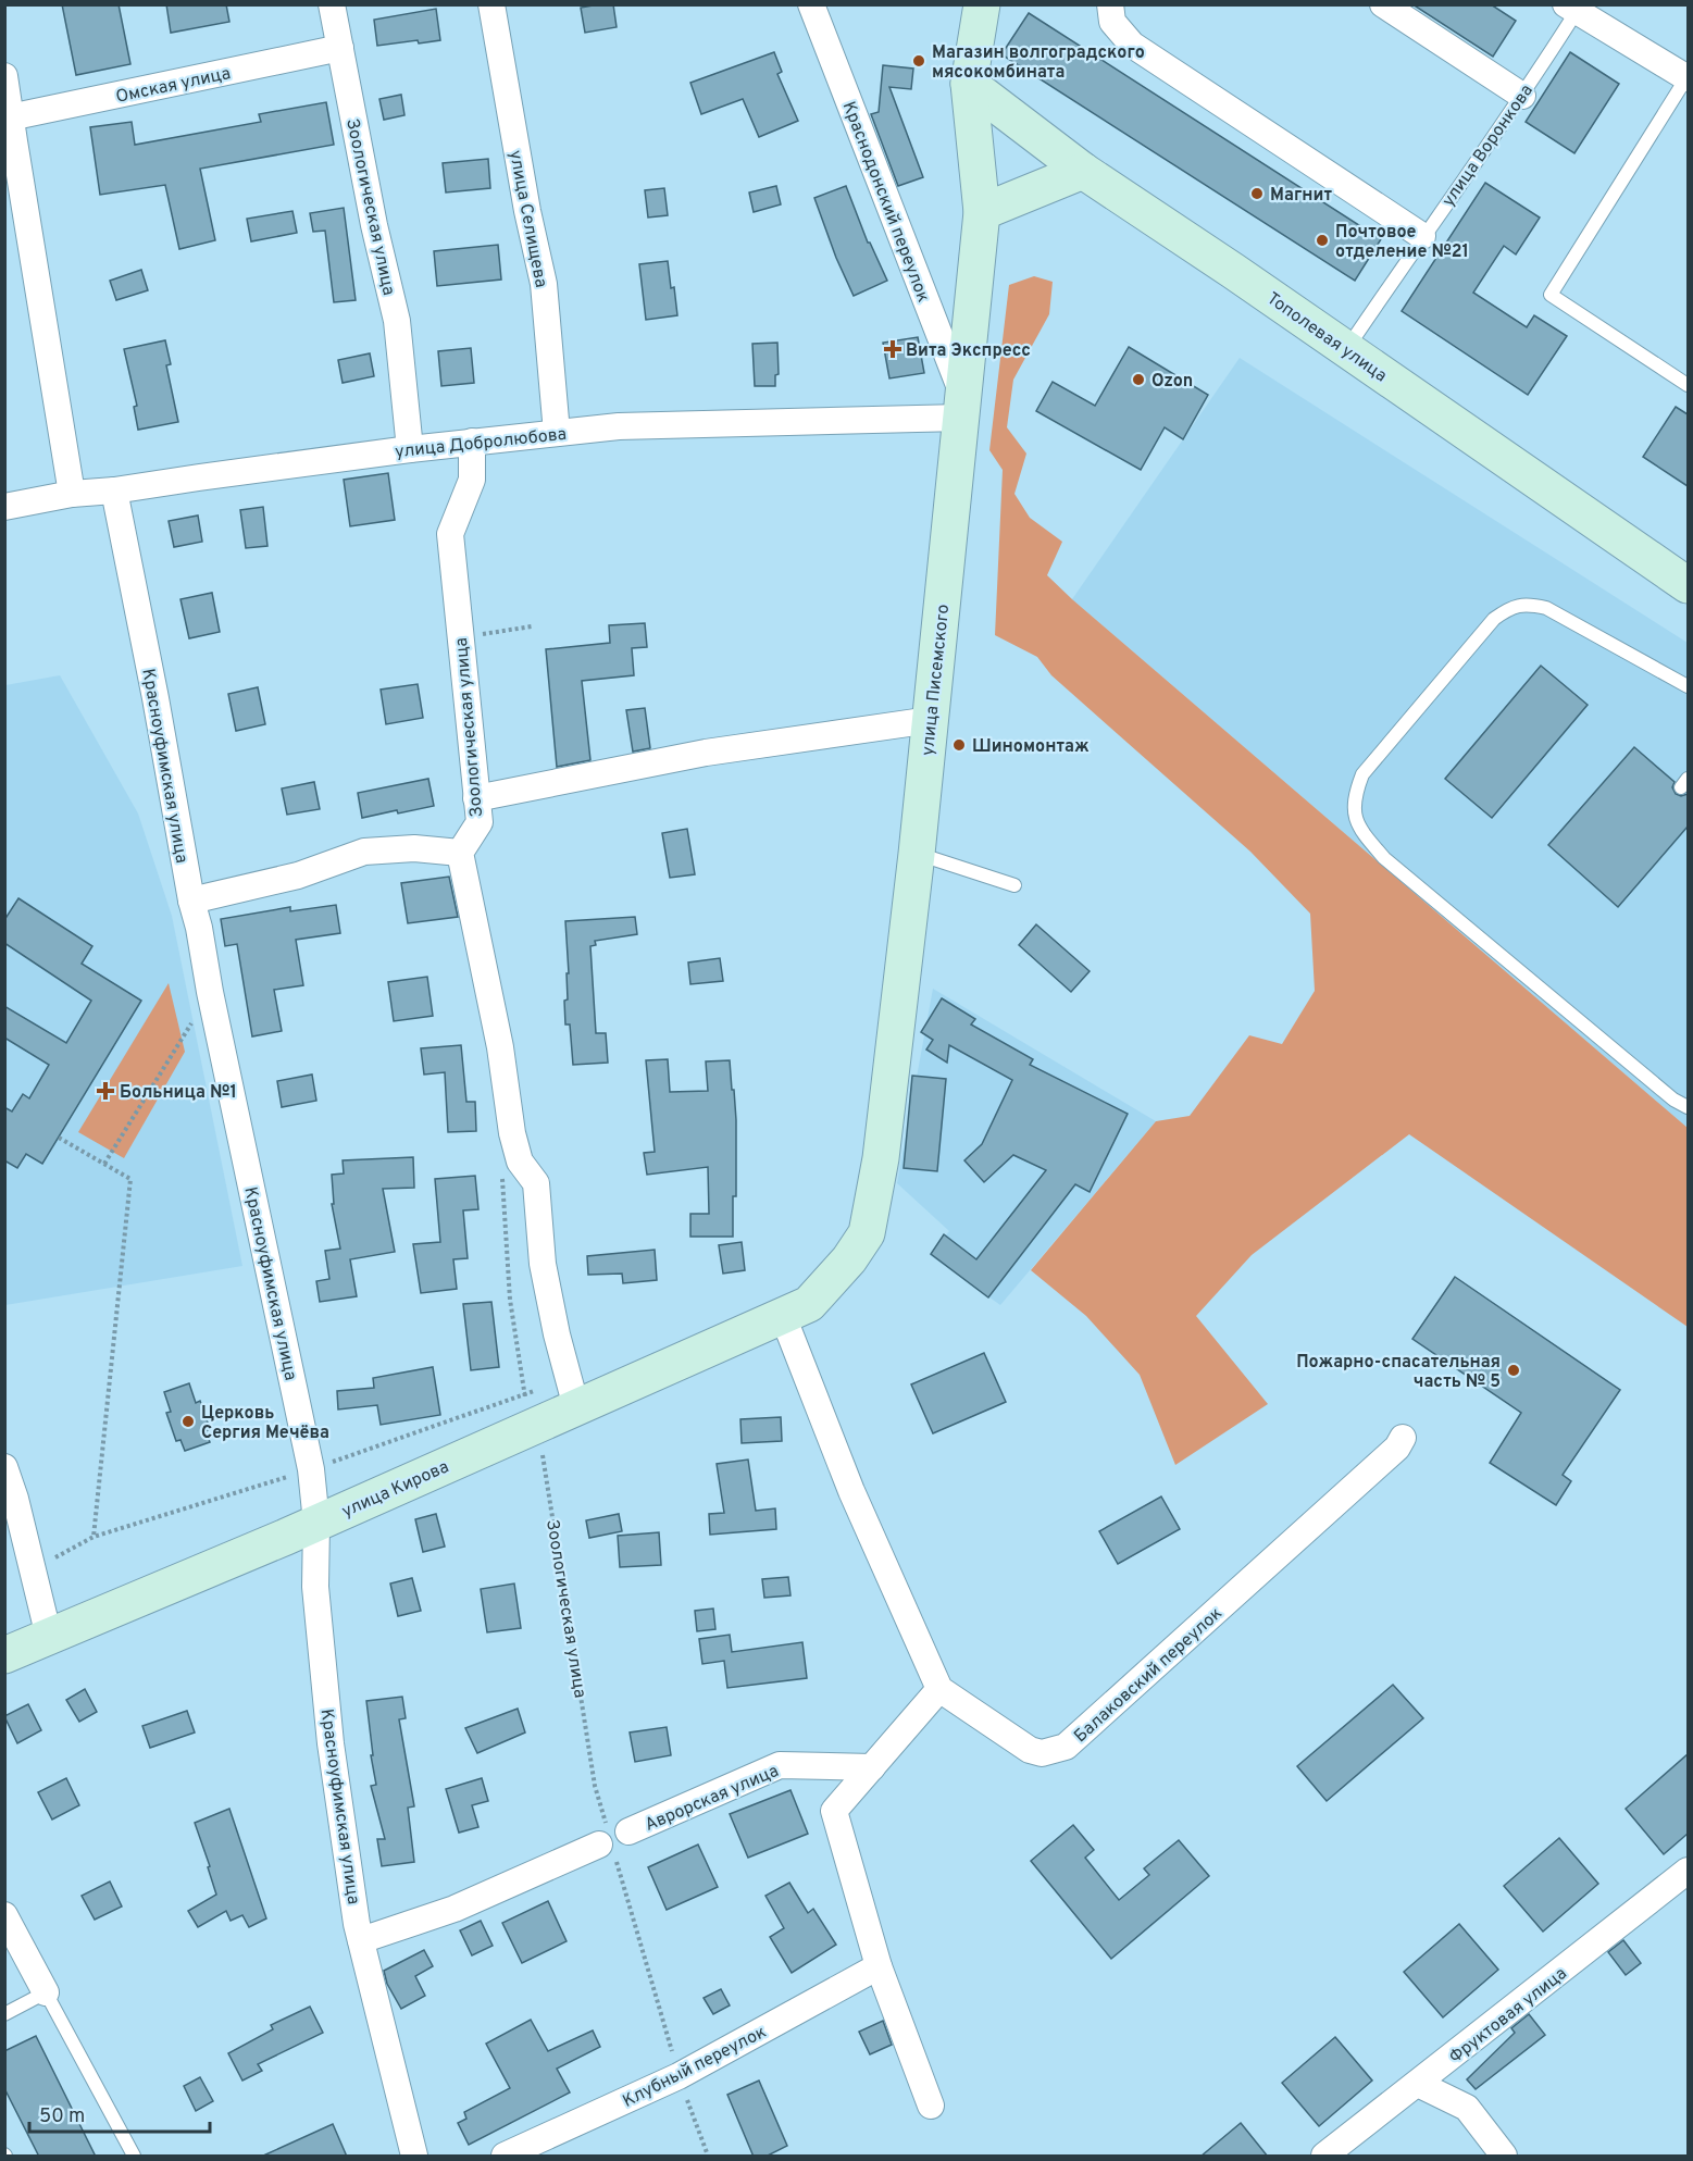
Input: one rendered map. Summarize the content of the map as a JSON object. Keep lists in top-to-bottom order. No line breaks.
{"streets":{"main road":["Тополевая улица","улица Писемского","улица Кирова"],"street":["Омская улица","Краснодонский переулок","Зоологическая улица","улица Селищева","улица Добролюбова","Красноуфимская улица","Балаковский переулок","Аврорская улица","Фруктовая улица","Клубный переулок"],"lane":["улица Воронкова"]},"crossings":[["Омская улица","Зоологическая улица"],["улица Воронкова","Тополевая улица"],["Краснодонский переулок","улица Добролюбова"],["Краснодонский переулок","улица Писемского"],["Зоологическая улица","улица Добролюбова"],["Зоологическая улица","улица Кирова"],["Зоологическая улица","Аврорская улица"],["Зоологическая улица","Клубный переулок"],["улица Селищева","улица Добролюбова"],["Тополевая улица","улица Писемского"],["улица Добролюбова","улица Писемского"],["улица Добролюбова","Красноуфимская улица"],["улица Писемского","улица Кирова"],["Красноуфимская улица","улица Кирова"],["Красноуфимская улица","Аврорская улица"]],"places":{"other":["Магазин волгоградского мясокомбината","Магнит","Почтовое отделение №21","Ozon","Шиномонтаж","Пожарно-спасательная часть № 5","Церковь Сергия Мечёва"],"health":["Вита Экспресс","Больница №1"]},"scale_bar":"50 m"}
